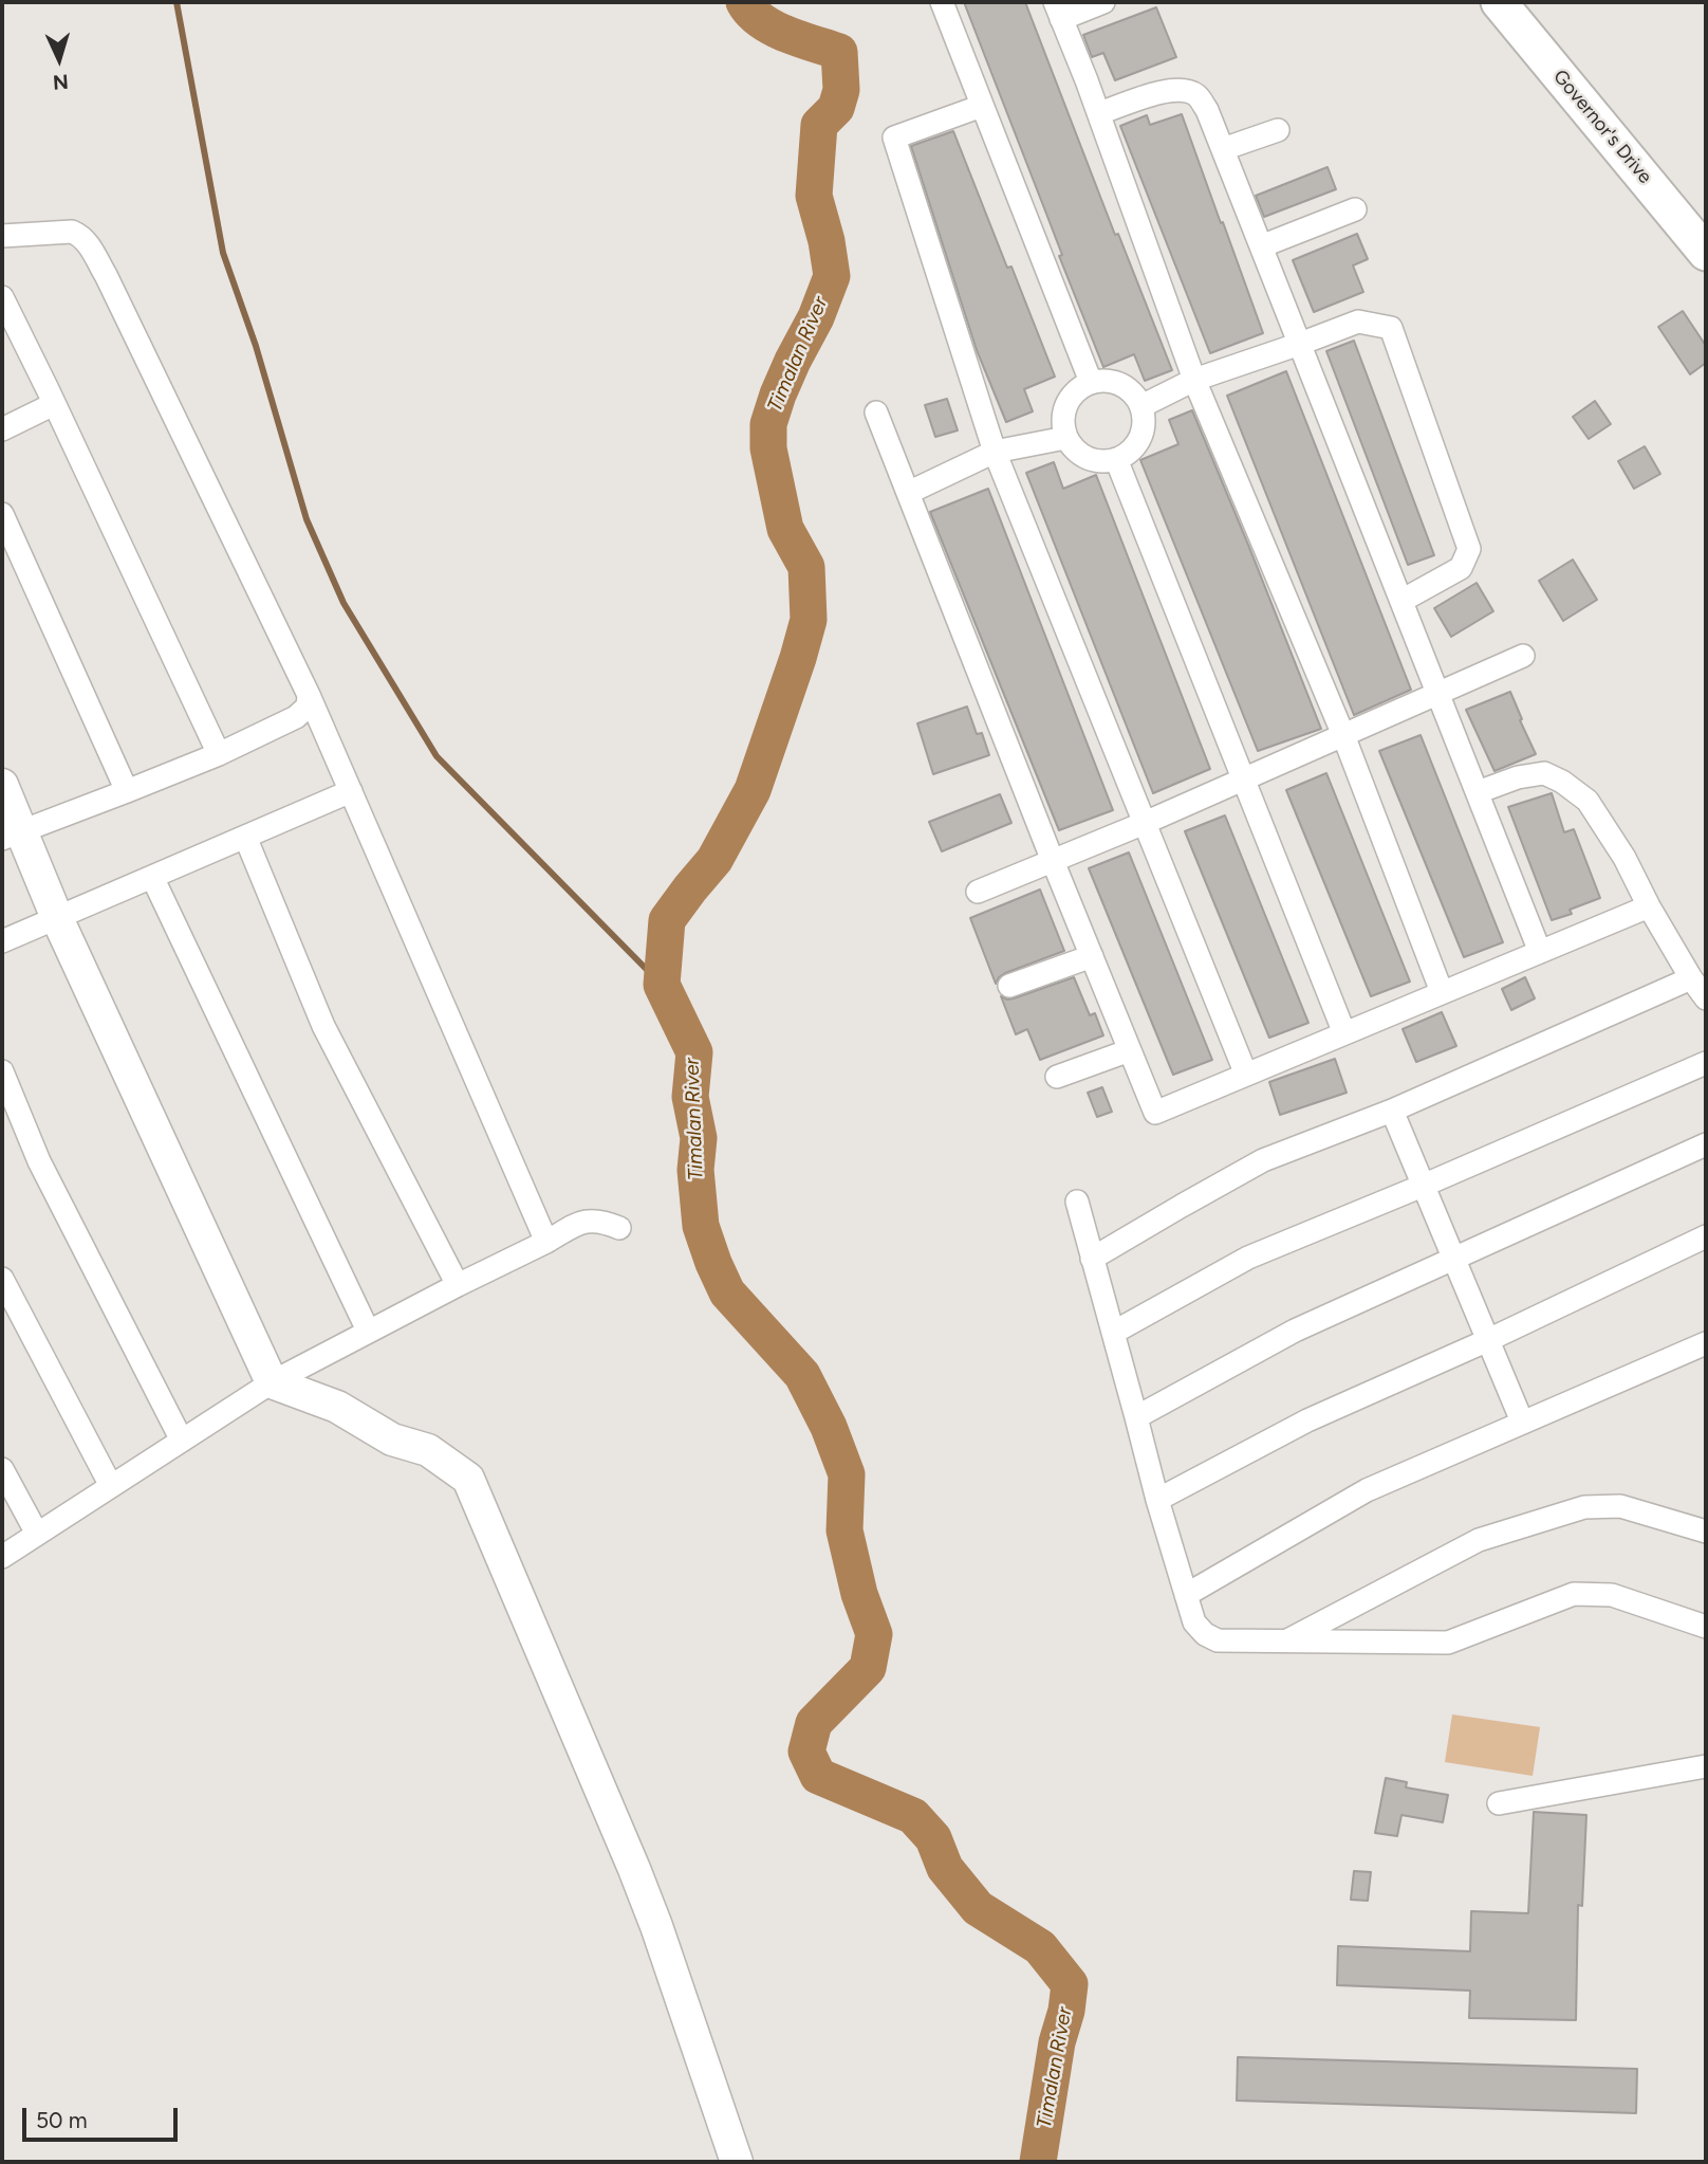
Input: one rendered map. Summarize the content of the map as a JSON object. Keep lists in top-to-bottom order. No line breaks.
{"streets":{"main road":["Governor's Drive"]},"water":["Timalan River"],"scale_bar":"50 m","north":"bottom"}
